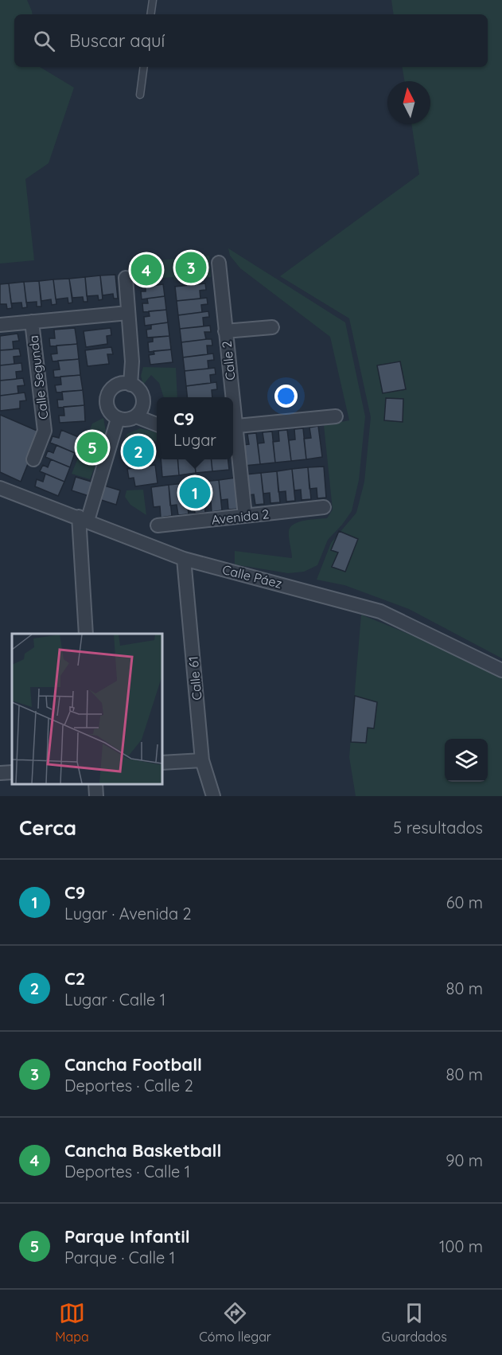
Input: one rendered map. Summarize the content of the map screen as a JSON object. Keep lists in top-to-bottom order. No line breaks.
{"streets":{"street":["Calle 2","Calle Segunda","Avenida 2","Calle Páez","Calle 61"]},"crossings":[["Calle 2","Avenida 2"],["Calle Páez","Calle 61"]],"north":"top","page":{"search":"Buscar aquí","pins":["3","4","5","2","1"],"popup":["C9","Lugar"],"heading":["Cerca","5 resultados"],"list":[{"mark":"1","name":"C9","note":"Lugar · Avenida 2","value":"60 m"},{"mark":"2","name":"C2","note":"Lugar · Calle 1","value":"80 m"},{"mark":"3","name":"Cancha Football","note":"Deportes · Calle 2","value":"80 m"},{"mark":"4","name":"Cancha Basketball","note":"Deportes · Calle 1","value":"90 m"},{"mark":"5","name":"Parque Infantil","note":"Parque · Calle 1","value":"100 m"}],"nav":["Mapa","Cómo llegar","Guardados"]}}
